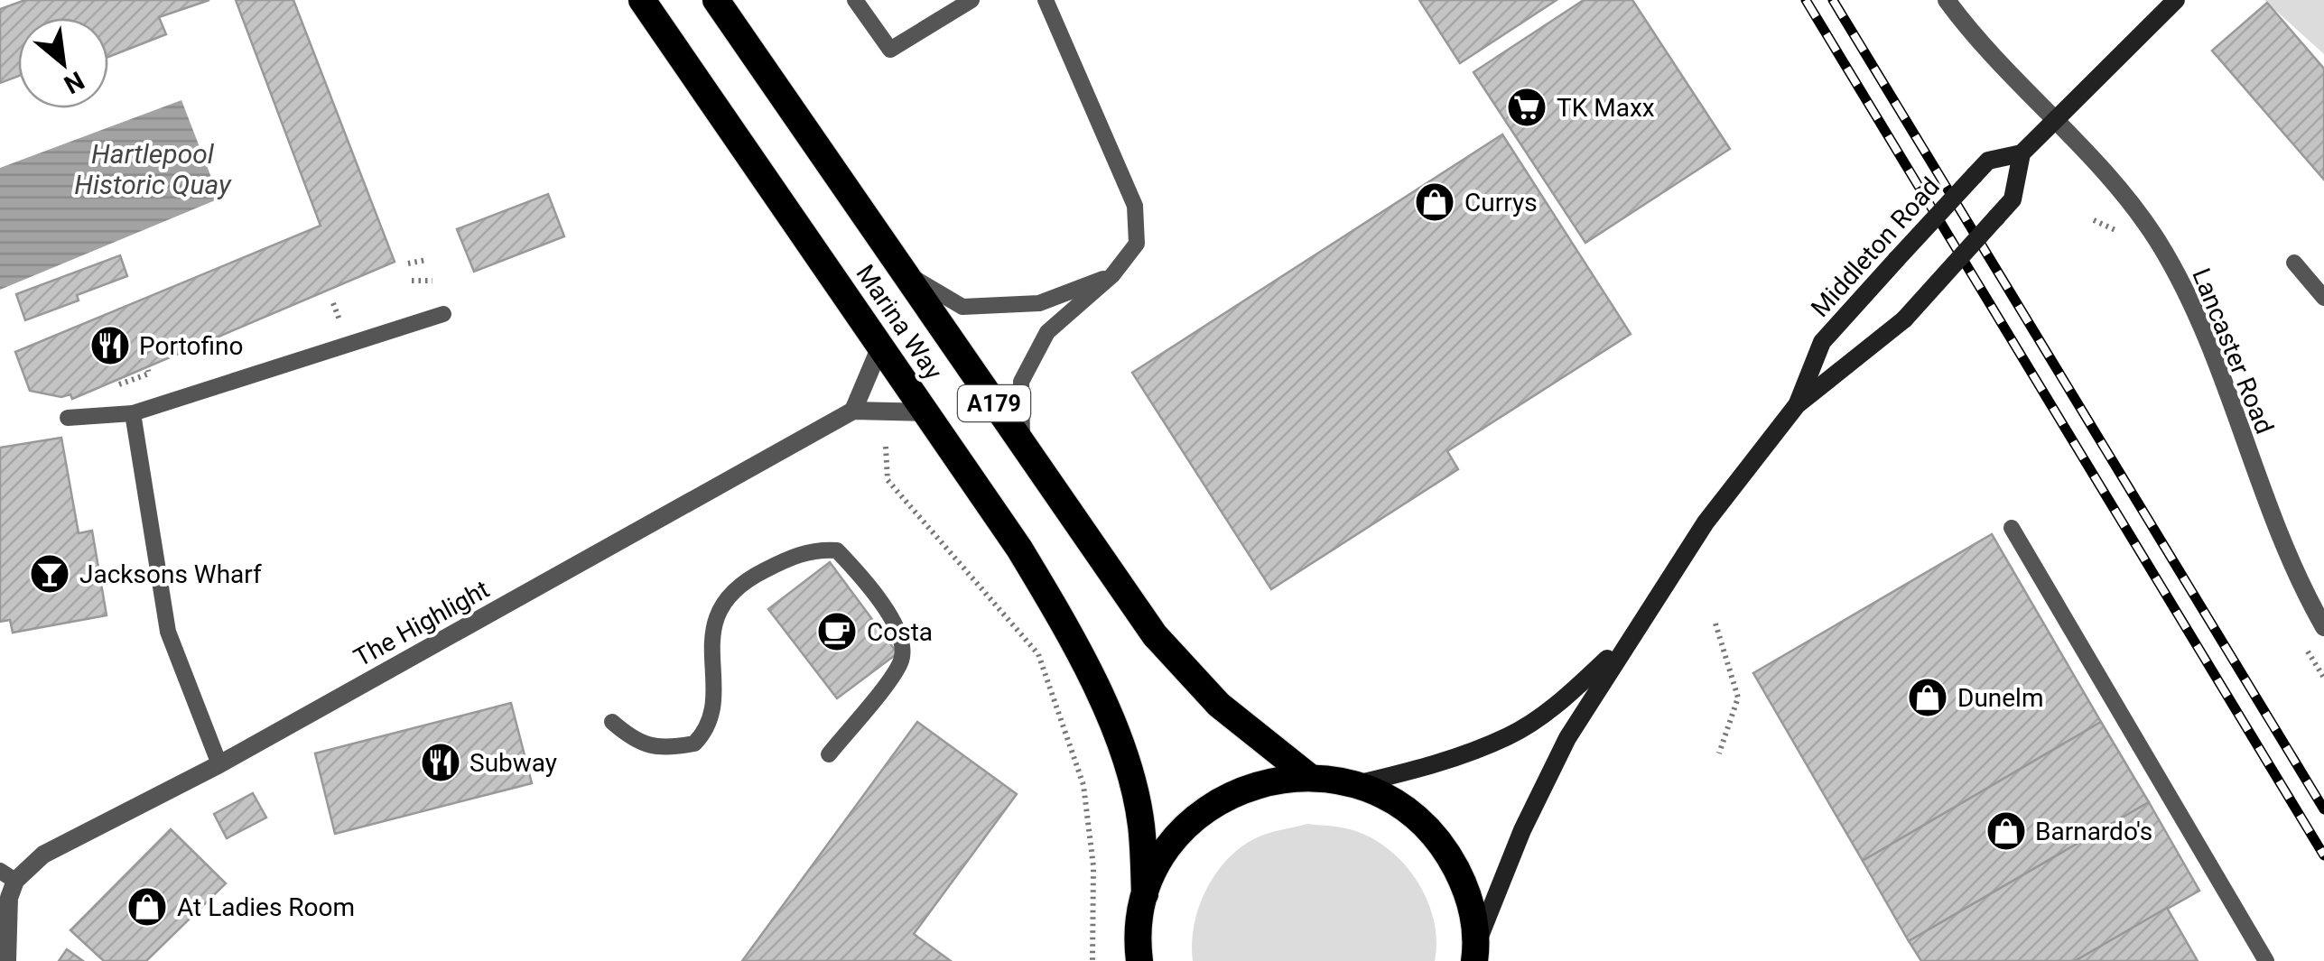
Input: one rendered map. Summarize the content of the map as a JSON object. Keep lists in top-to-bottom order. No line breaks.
{"streets":{"highway":["Marina Way","A179"],"main road":["Middleton Road"],"street":["Lancaster Road","The Highlight"]},"crossings":[["Middleton Road","Lancaster Road"],["Middleton Road","A179"],["Marina Way","A179"]],"water":["Hartlepool Historic Quay"],"places":{"supermarket":["TK Maxx"],"shop":["Currys","Dunelm","Barnardo's","At Ladies Room"],"restaurant":["Portofino","Subway"],"bar":["Jacksons Wharf"],"cafe":["Costa"]},"north":"bottom right"}
